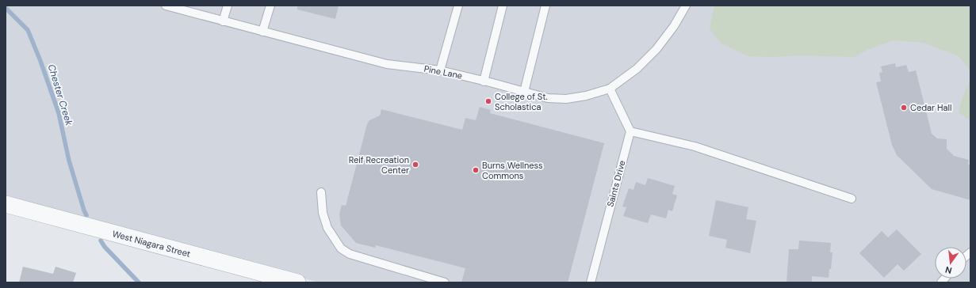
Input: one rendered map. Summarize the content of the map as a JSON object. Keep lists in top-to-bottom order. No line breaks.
{"streets":{"street":["West Niagara Street"],"lane":["Pine Lane","Saints Drive"]},"water":["Chester Creek"],"places":["College of St. Scholastica","Cedar Hall","Reif Recreation Center","Burns Wellness Commons"],"north":"bottom"}
